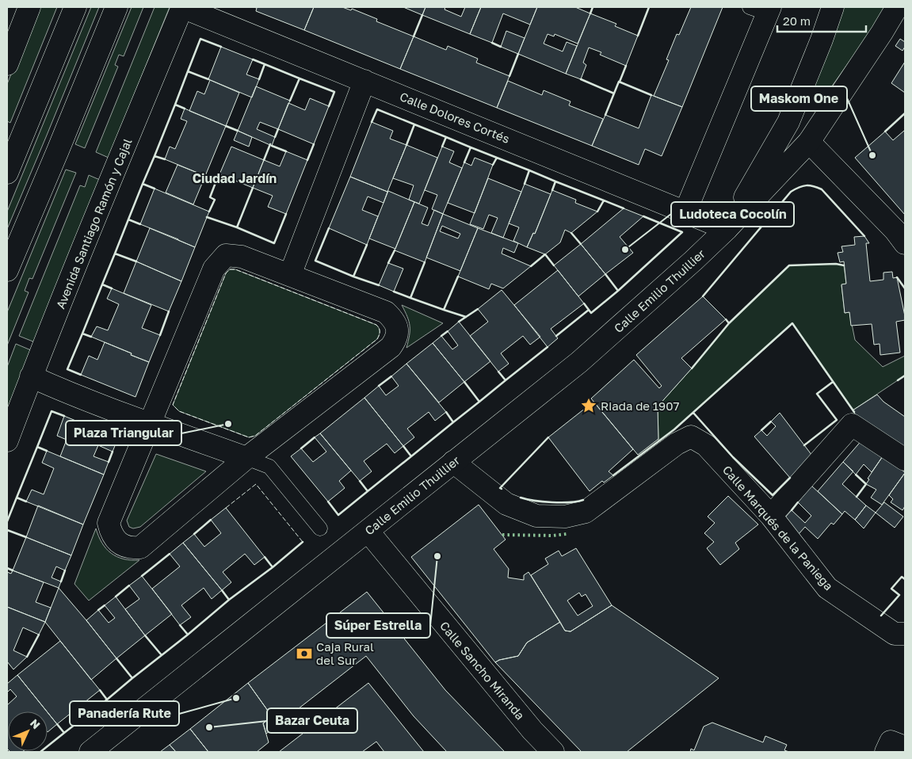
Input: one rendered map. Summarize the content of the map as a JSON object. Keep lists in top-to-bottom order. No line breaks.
{"streets":{"street":["Calle Dolores Cortés","Avenida Santiago Ramón y Cajal","Calle Emilio Thuillier","Calle Marqués de la Paniega","Calle Sancho Miranda"]},"crossings":[["Calle Dolores Cortés","Avenida Santiago Ramón y Cajal"],["Calle Dolores Cortés","Calle Emilio Thuillier"],["Calle Emilio Thuillier","Calle Marqués de la Paniega"],["Calle Emilio Thuillier","Calle Sancho Miranda"]],"districts":["Ciudad Jardín"],"places":{"other":["Maskom One","Ludoteca Cocolín","Plaza Triangular","Súper Estrella","Panadería Rute","Bazar Ceuta"],"place":["Riada de 1907"],"bank":["Caja Rural del Sur"]},"scale_bar":"20 m","north":"top right"}
